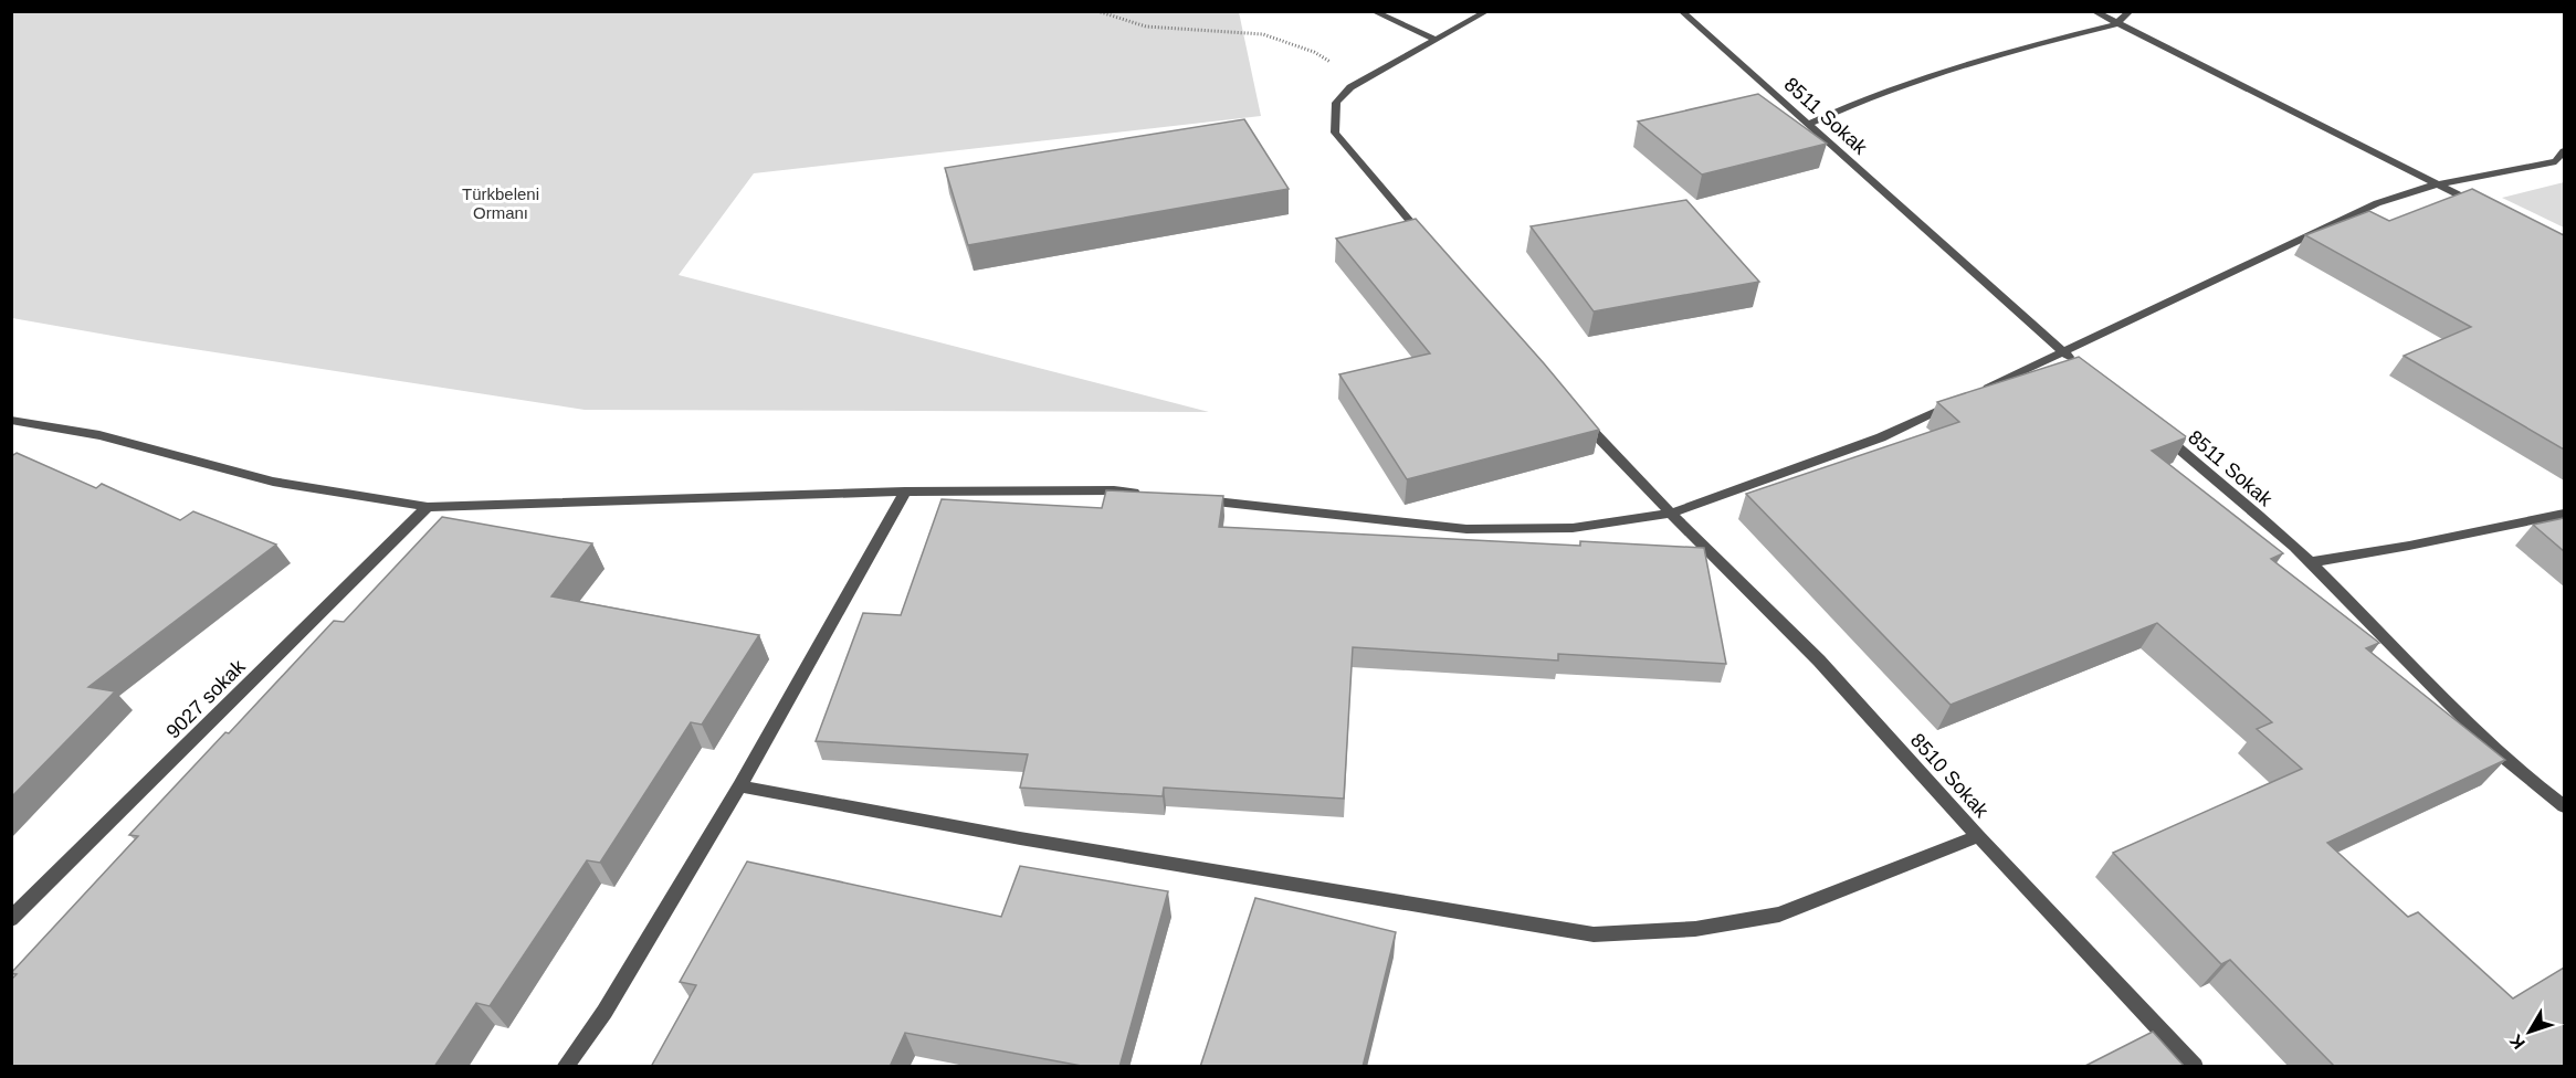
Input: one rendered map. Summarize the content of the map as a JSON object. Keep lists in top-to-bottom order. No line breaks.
{"streets":{"street":["8511 Sokak","9027 sokak","8510 Sokak"]},"parks":["Türkbeleni Ormanı"],"north":"bottom left"}
